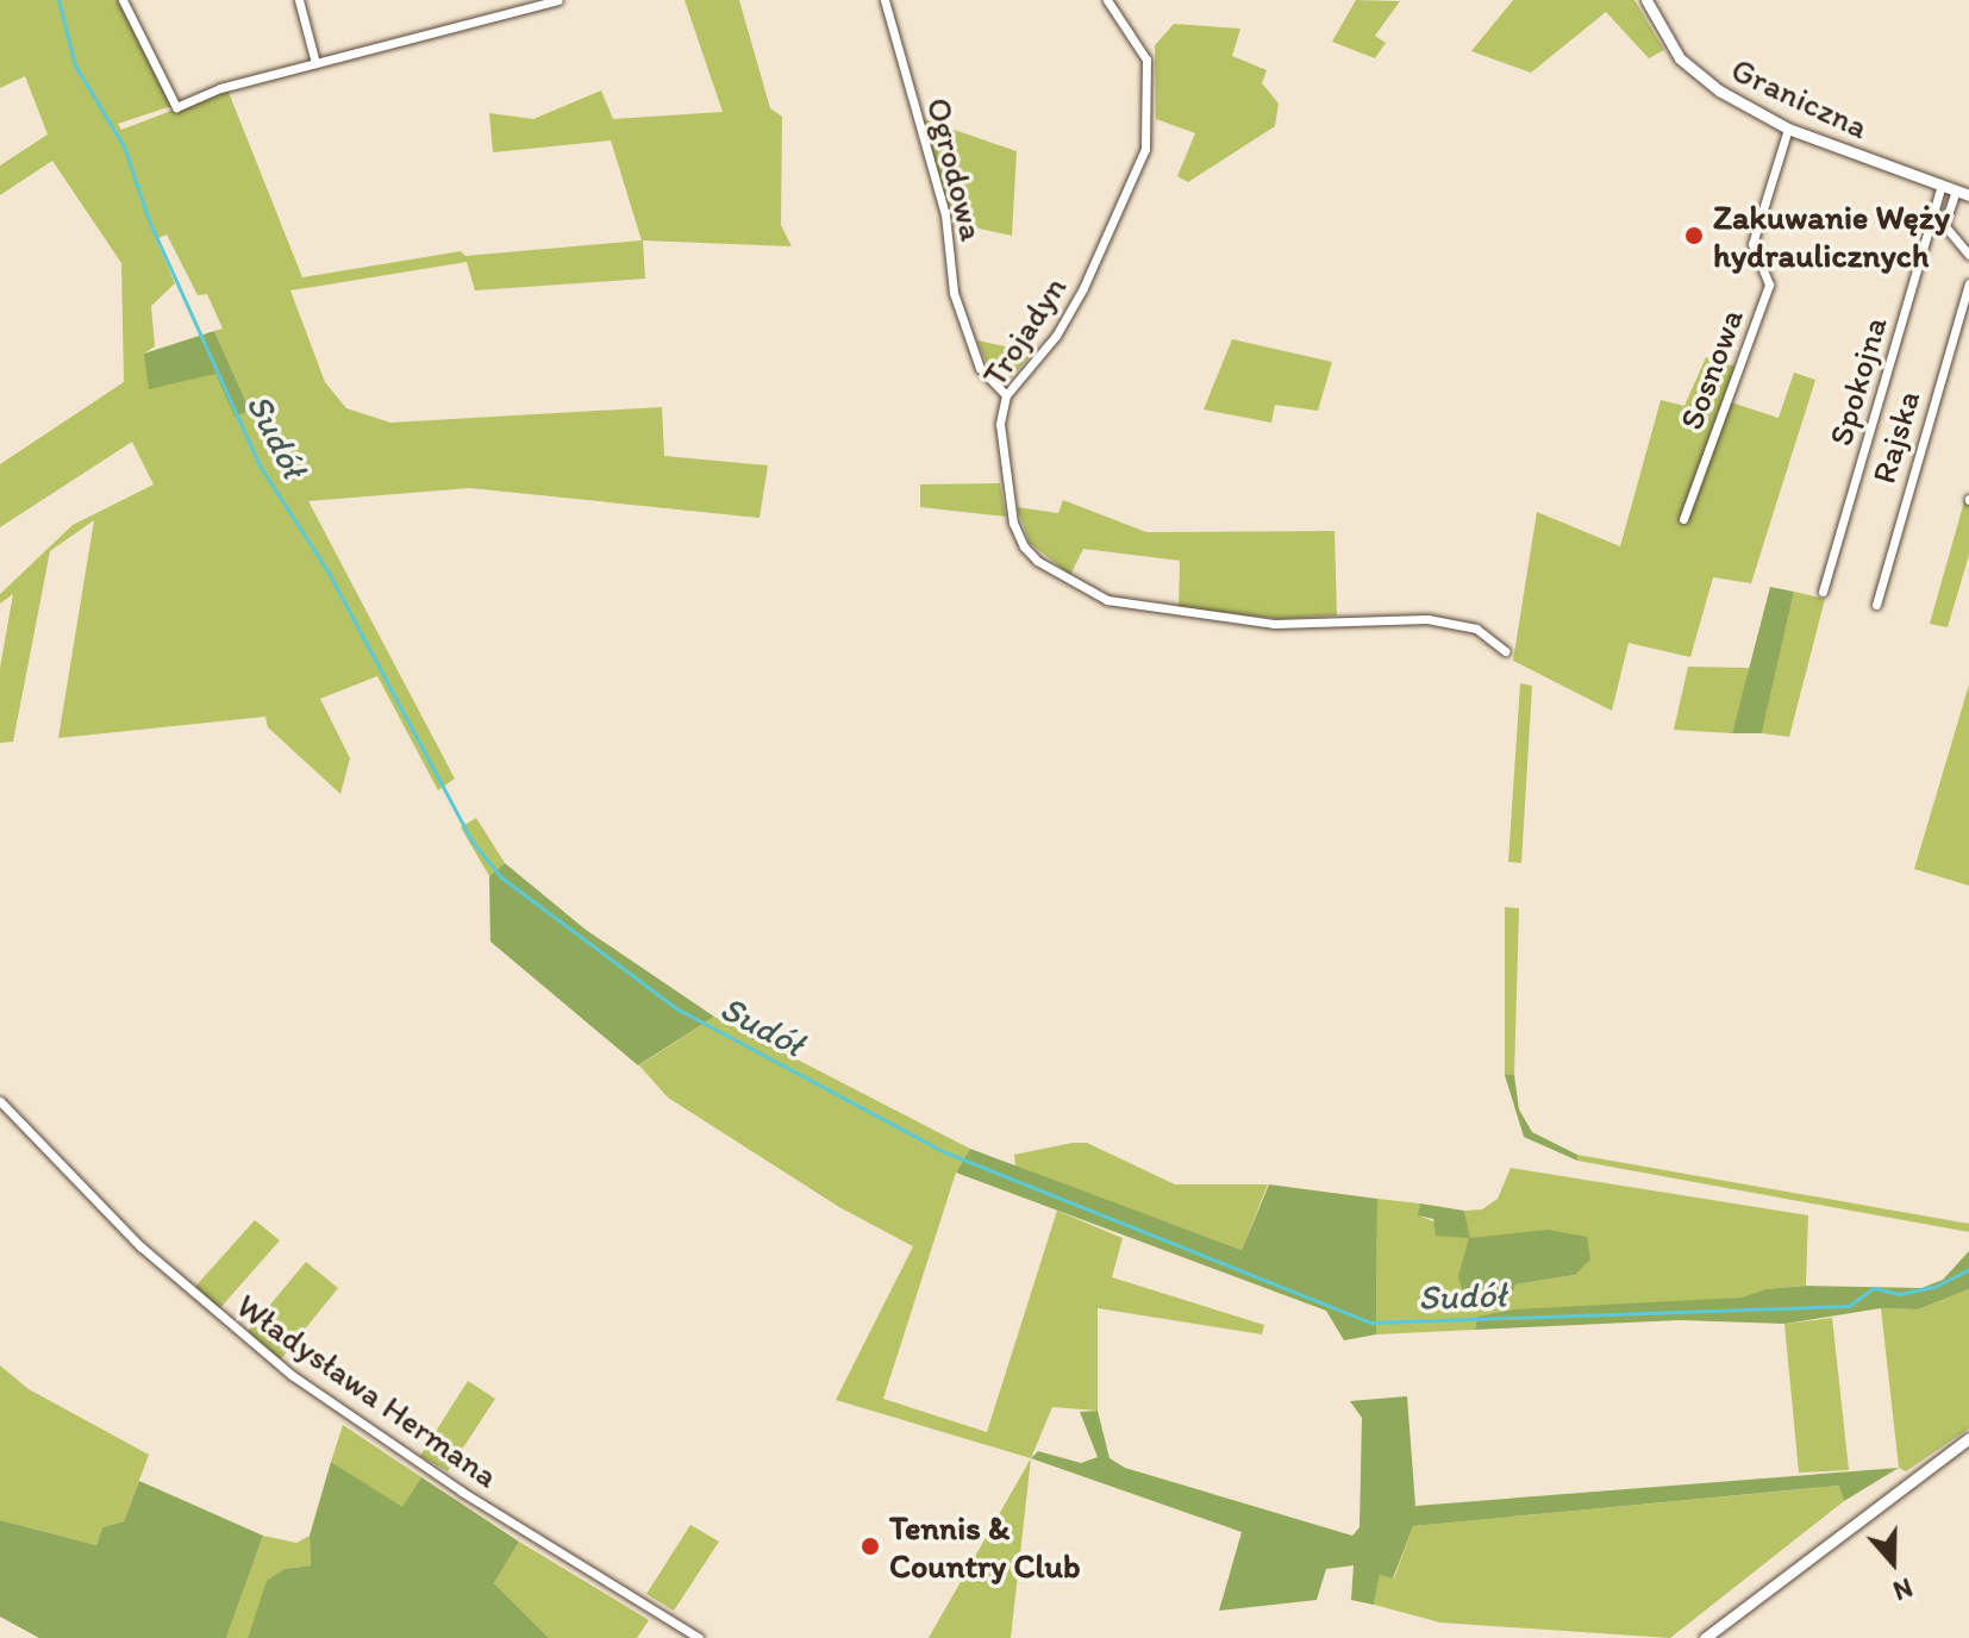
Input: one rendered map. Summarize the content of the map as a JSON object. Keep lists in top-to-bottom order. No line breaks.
{"streets":{"street":["Graniczna","Ogrodowa","Trojadyn","Sosnowa","Spokojna","Rajska","Władysława Hermana"]},"crossings":[["Graniczna","Sosnowa"],["Graniczna","Spokojna"],["Ogrodowa","Trojadyn"]],"water":["Sudół"],"places":["Zakuwanie Węży hydraulicznych","Tennis & Country Club"],"north":"bottom"}
